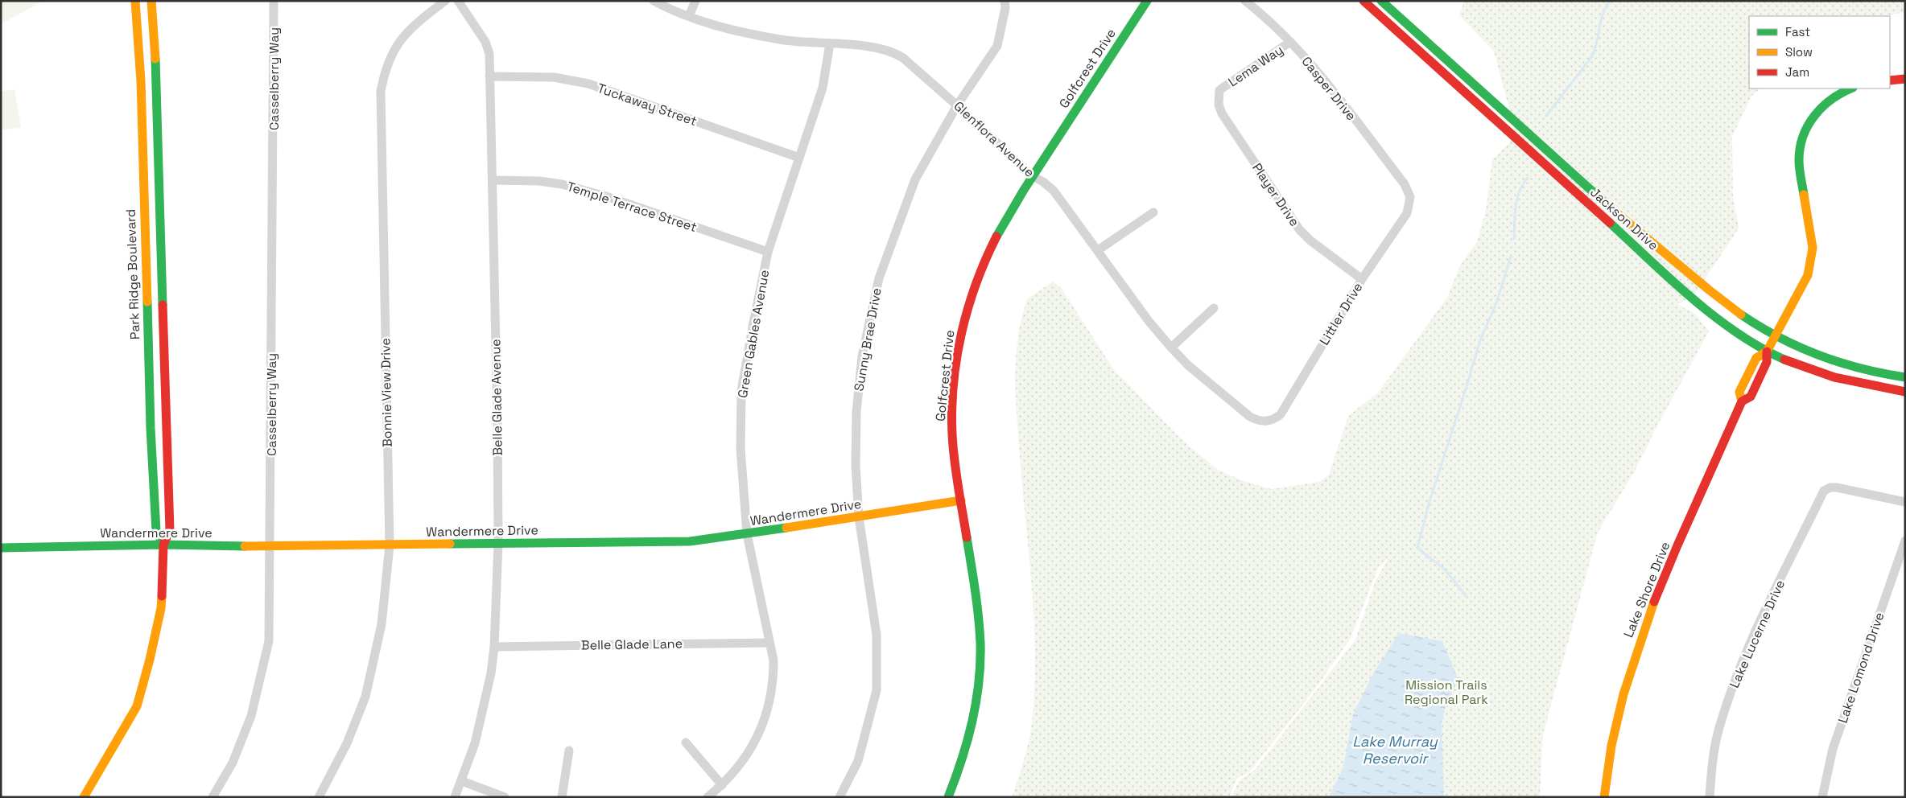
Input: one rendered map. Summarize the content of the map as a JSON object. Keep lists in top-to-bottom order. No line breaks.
{"streets":{"main road":["Golfcrest Drive","Jackson Drive","Park Ridge Boulevard","Wandermere Drive","Lake Shore Drive"],"street":["Lema Way","Casselberry Way","Casper Drive","Tuckaway Street","Glenflora Avenue","Player Drive","Temple Terrace Street","Littler Drive","Green Gables Avenue","Sunny Brae Drive","Bonnie View Drive","Belle Glade Avenue","Lake Lucerne Drive","Belle Glade Lane","Lake Lomond Drive"]},"crossings":[["Lema Way","Casper Drive"],["Lema Way","Player Drive"],["Golfcrest Drive","Glenflora Avenue"],["Golfcrest Drive","Wandermere Drive"],["Casselberry Way","Wandermere Drive"],["Casper Drive","Littler Drive"],["Tuckaway Street","Green Gables Avenue"],["Tuckaway Street","Belle Glade Avenue"],["Glenflora Avenue","Littler Drive"],["Glenflora Avenue","Green Gables Avenue"],["Glenflora Avenue","Sunny Brae Drive"],["Player Drive","Littler Drive"],["Temple Terrace Street","Green Gables Avenue"],["Temple Terrace Street","Belle Glade Avenue"],["Jackson Drive","Lake Shore Drive"],["Park Ridge Boulevard","Wandermere Drive"],["Green Gables Avenue","Wandermere Drive"],["Green Gables Avenue","Belle Glade Lane"],["Sunny Brae Drive","Wandermere Drive"],["Bonnie View Drive","Wandermere Drive"],["Belle Glade Avenue","Wandermere Drive"],["Belle Glade Avenue","Belle Glade Lane"]],"water":["Lake Murray Reservoir"],"parks":["Mission Trails Regional Park"],"legend":["Fast","Slow","Jam"]}
